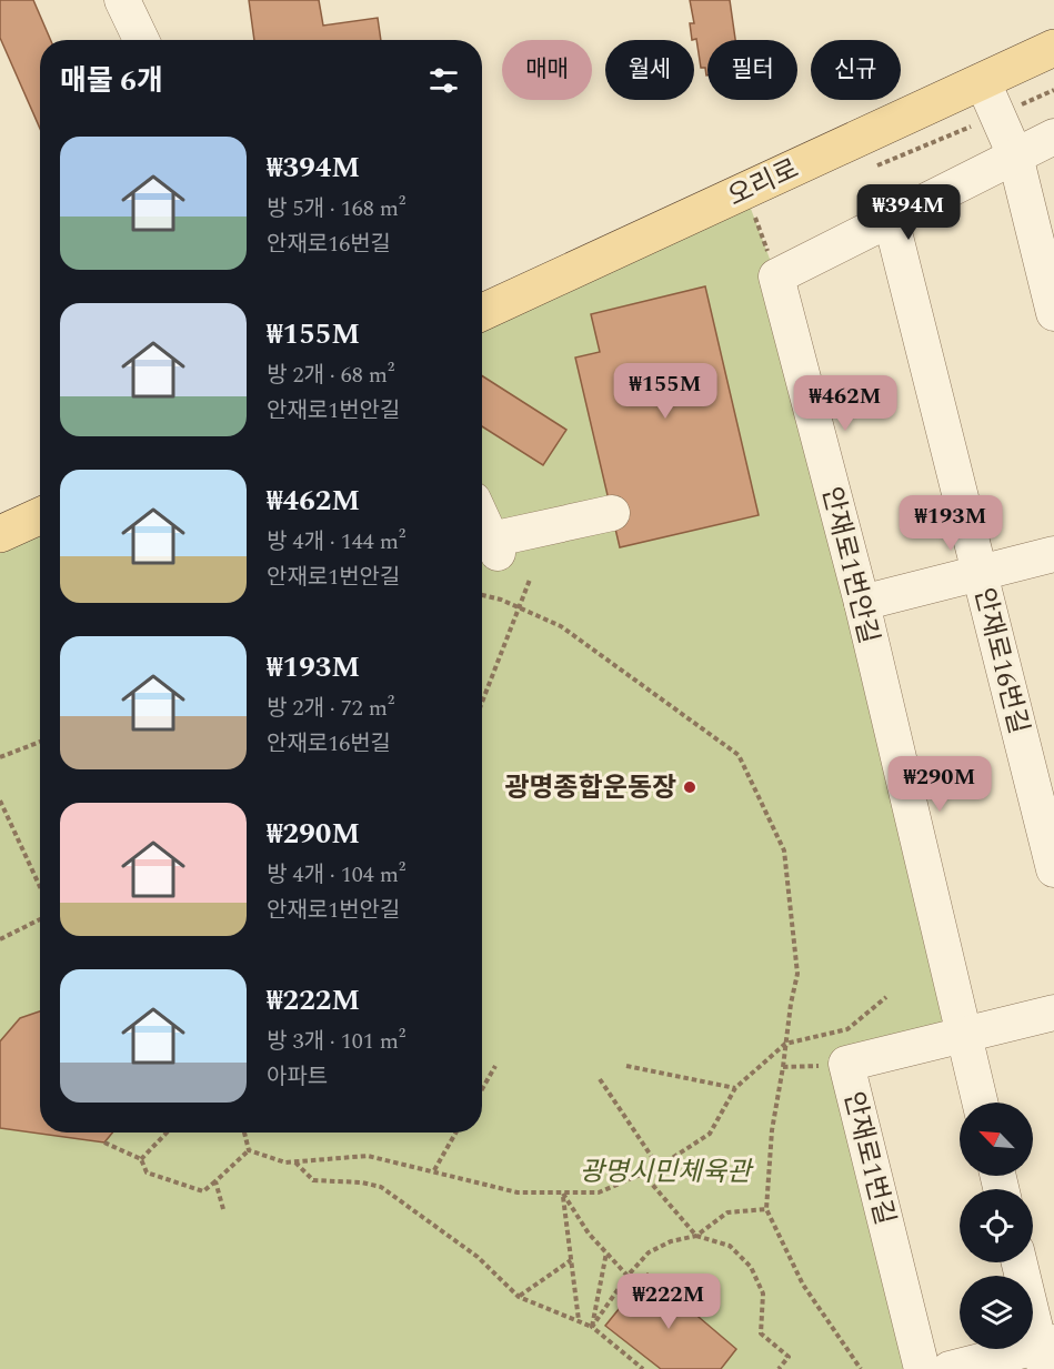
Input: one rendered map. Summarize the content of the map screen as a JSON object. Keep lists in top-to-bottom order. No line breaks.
{"streets":{"main road":["오리로"],"street":["안재로1번안길","안재로16번길","안재로1번길"]},"crossings":[["안재로1번안길","안재로1번길"]],"parks":["광명시민체육관"],"places":["광명종합운동장"],"north":"top left","page":{"chip":["매매","월세","필터","신규"],"heading":"매물 6개","list":[{"name":"₩394M","note":"방 5개 · 168 m² · 안재로16번길"},{"name":"₩155M","note":"방 2개 · 68 m² · 안재로1번안길"},{"name":"₩462M","note":"방 4개 · 144 m² · 안재로1번안길"},{"name":"₩193M","note":"방 2개 · 72 m² · 안재로16번길"},{"name":"₩290M","note":"방 4개 · 104 m² · 안재로1번안길"},{"name":"₩222M","note":"방 3개 · 101 m² · 아파트"}],"price":["₩394M","₩155M","₩462M","₩193M","₩290M","₩222M"]}}
